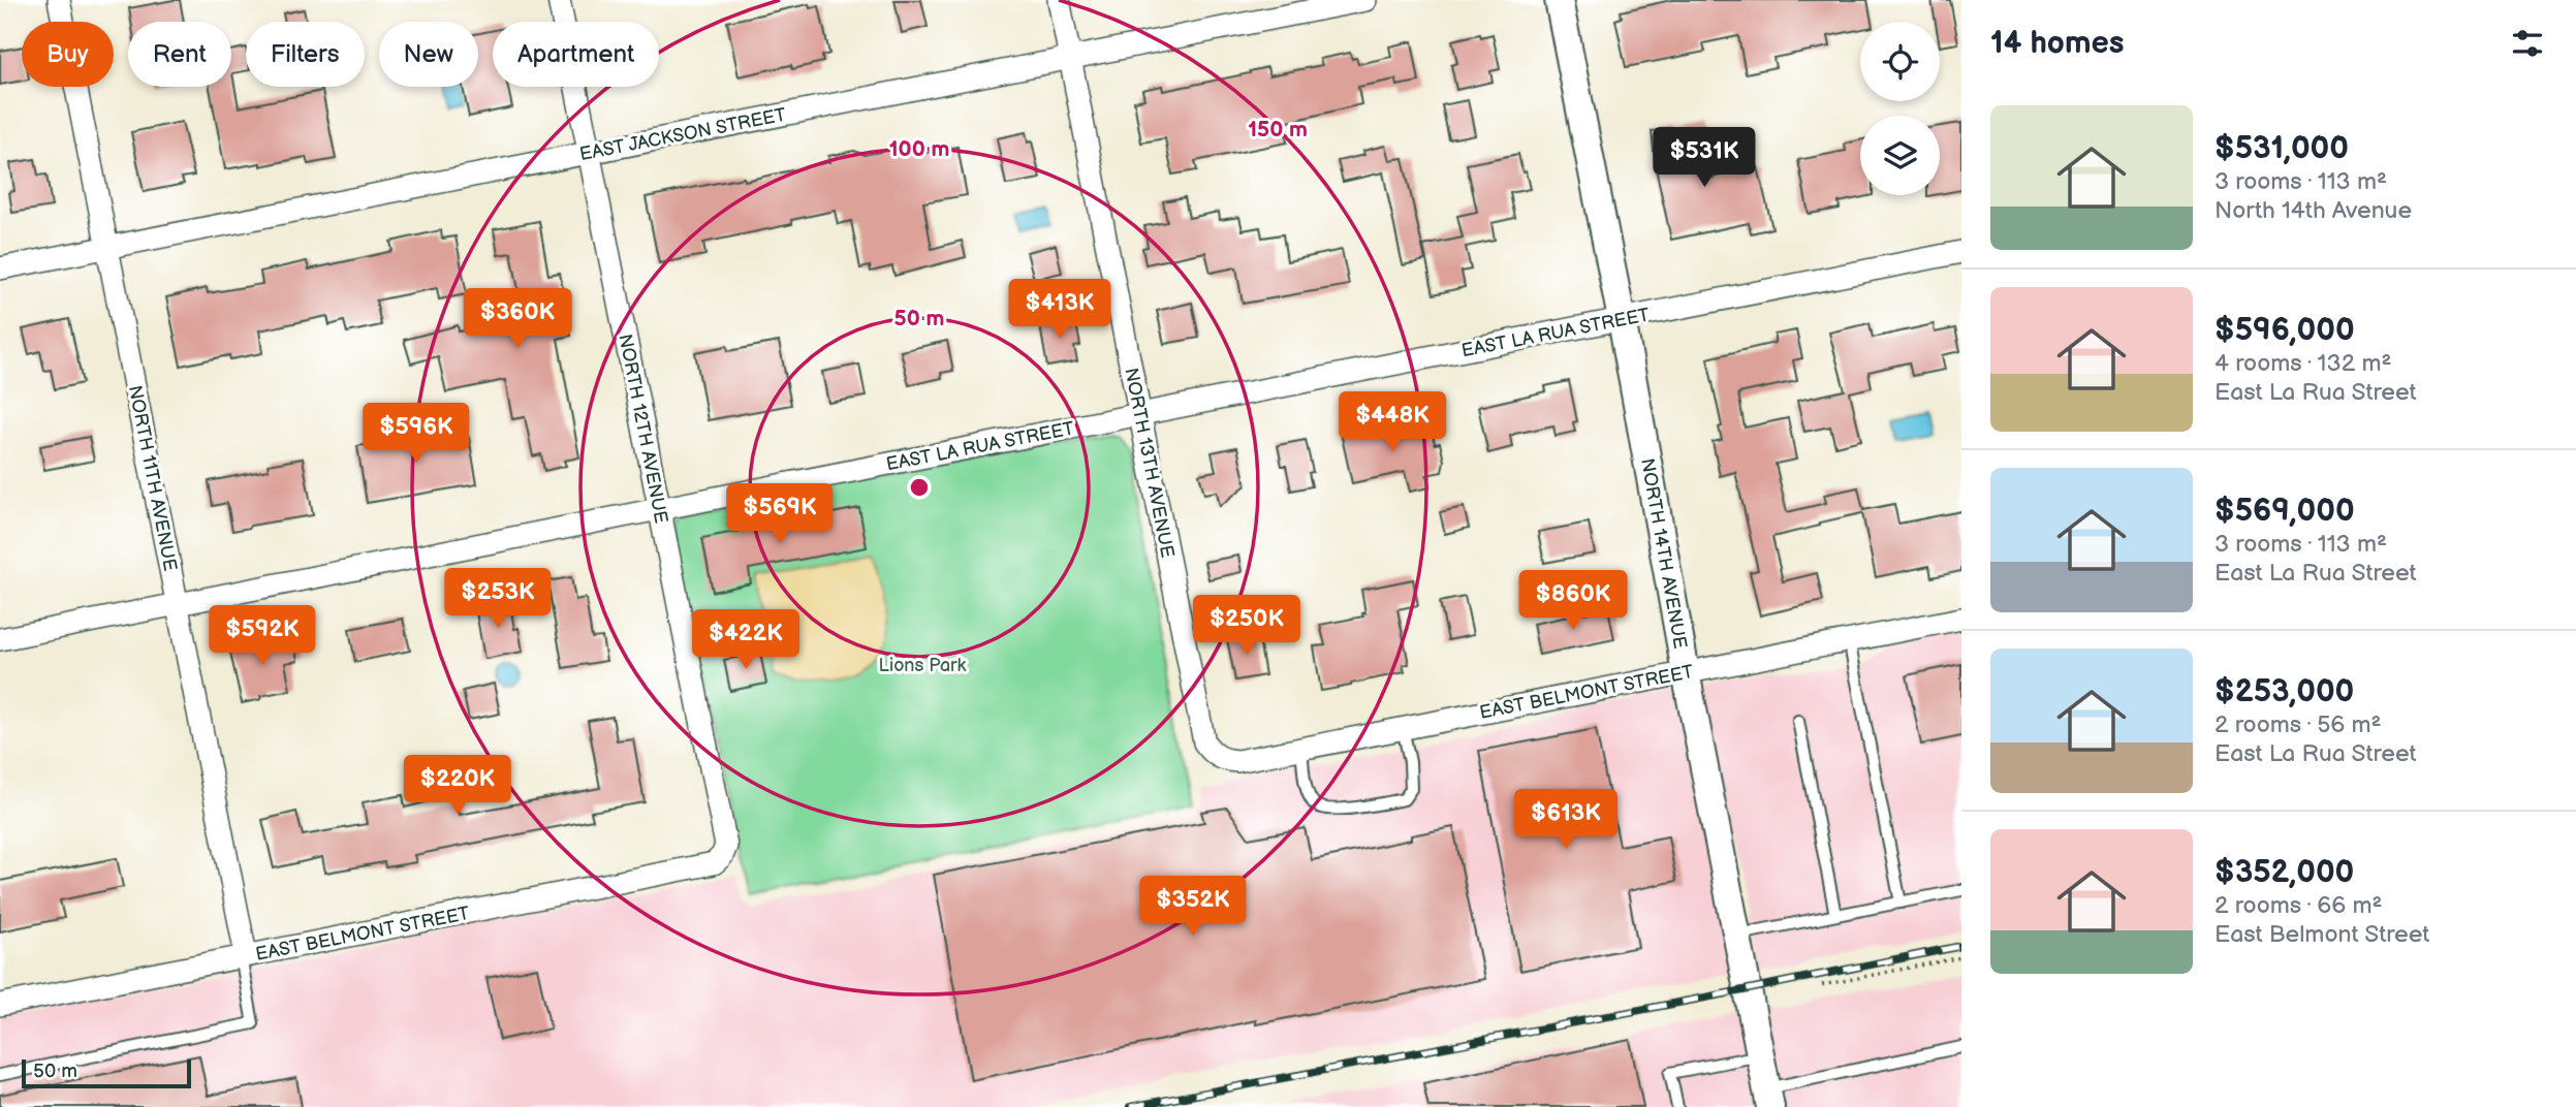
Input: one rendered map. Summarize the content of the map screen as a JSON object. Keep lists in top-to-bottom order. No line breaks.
{"streets":{"street":["EAST JACKSON STREET","EAST LA RUA STREET","NORTH 12TH AVENUE","NORTH 13TH AVENUE","NORTH 11TH AVENUE","NORTH 14TH AVENUE","EAST BELMONT STREET"]},"crossings":[["EAST JACKSON STREET","NORTH 12TH AVENUE"],["EAST JACKSON STREET","NORTH 13TH AVENUE"],["EAST JACKSON STREET","NORTH 11TH AVENUE"],["EAST LA RUA STREET","NORTH 12TH AVENUE"],["EAST LA RUA STREET","NORTH 13TH AVENUE"],["EAST LA RUA STREET","NORTH 11TH AVENUE"],["EAST LA RUA STREET","NORTH 14TH AVENUE"],["NORTH 12TH AVENUE","EAST BELMONT STREET"],["NORTH 13TH AVENUE","EAST BELMONT STREET"],["NORTH 11TH AVENUE","EAST BELMONT STREET"],["NORTH 14TH AVENUE","EAST BELMONT STREET"]],"parks":["Lions Park"],"scale_bar":"50 m","page":{"heading":"14 homes","chip":["Buy","Rent","Filters","New","Apartment"],"list":[{"name":"$531,000","note":"3 rooms · 113 m² · North 14th Avenue"},{"name":"$596,000","note":"4 rooms · 132 m² · East La Rua Street"},{"name":"$569,000","note":"3 rooms · 113 m² · East La Rua Street"},{"name":"$253,000","note":"2 rooms · 56 m² · East La Rua Street"},{"name":"$352,000","note":"2 rooms · 66 m² · East Belmont Street"}],"price":["$531K","$413K","$360K","$448K","$596K","$569K","$253K","$860K","$250K","$592K","$422K","$220K","$613K","$352K"],"scale":"50 m"},"rings":["150 m","100 m","50 m"]}
